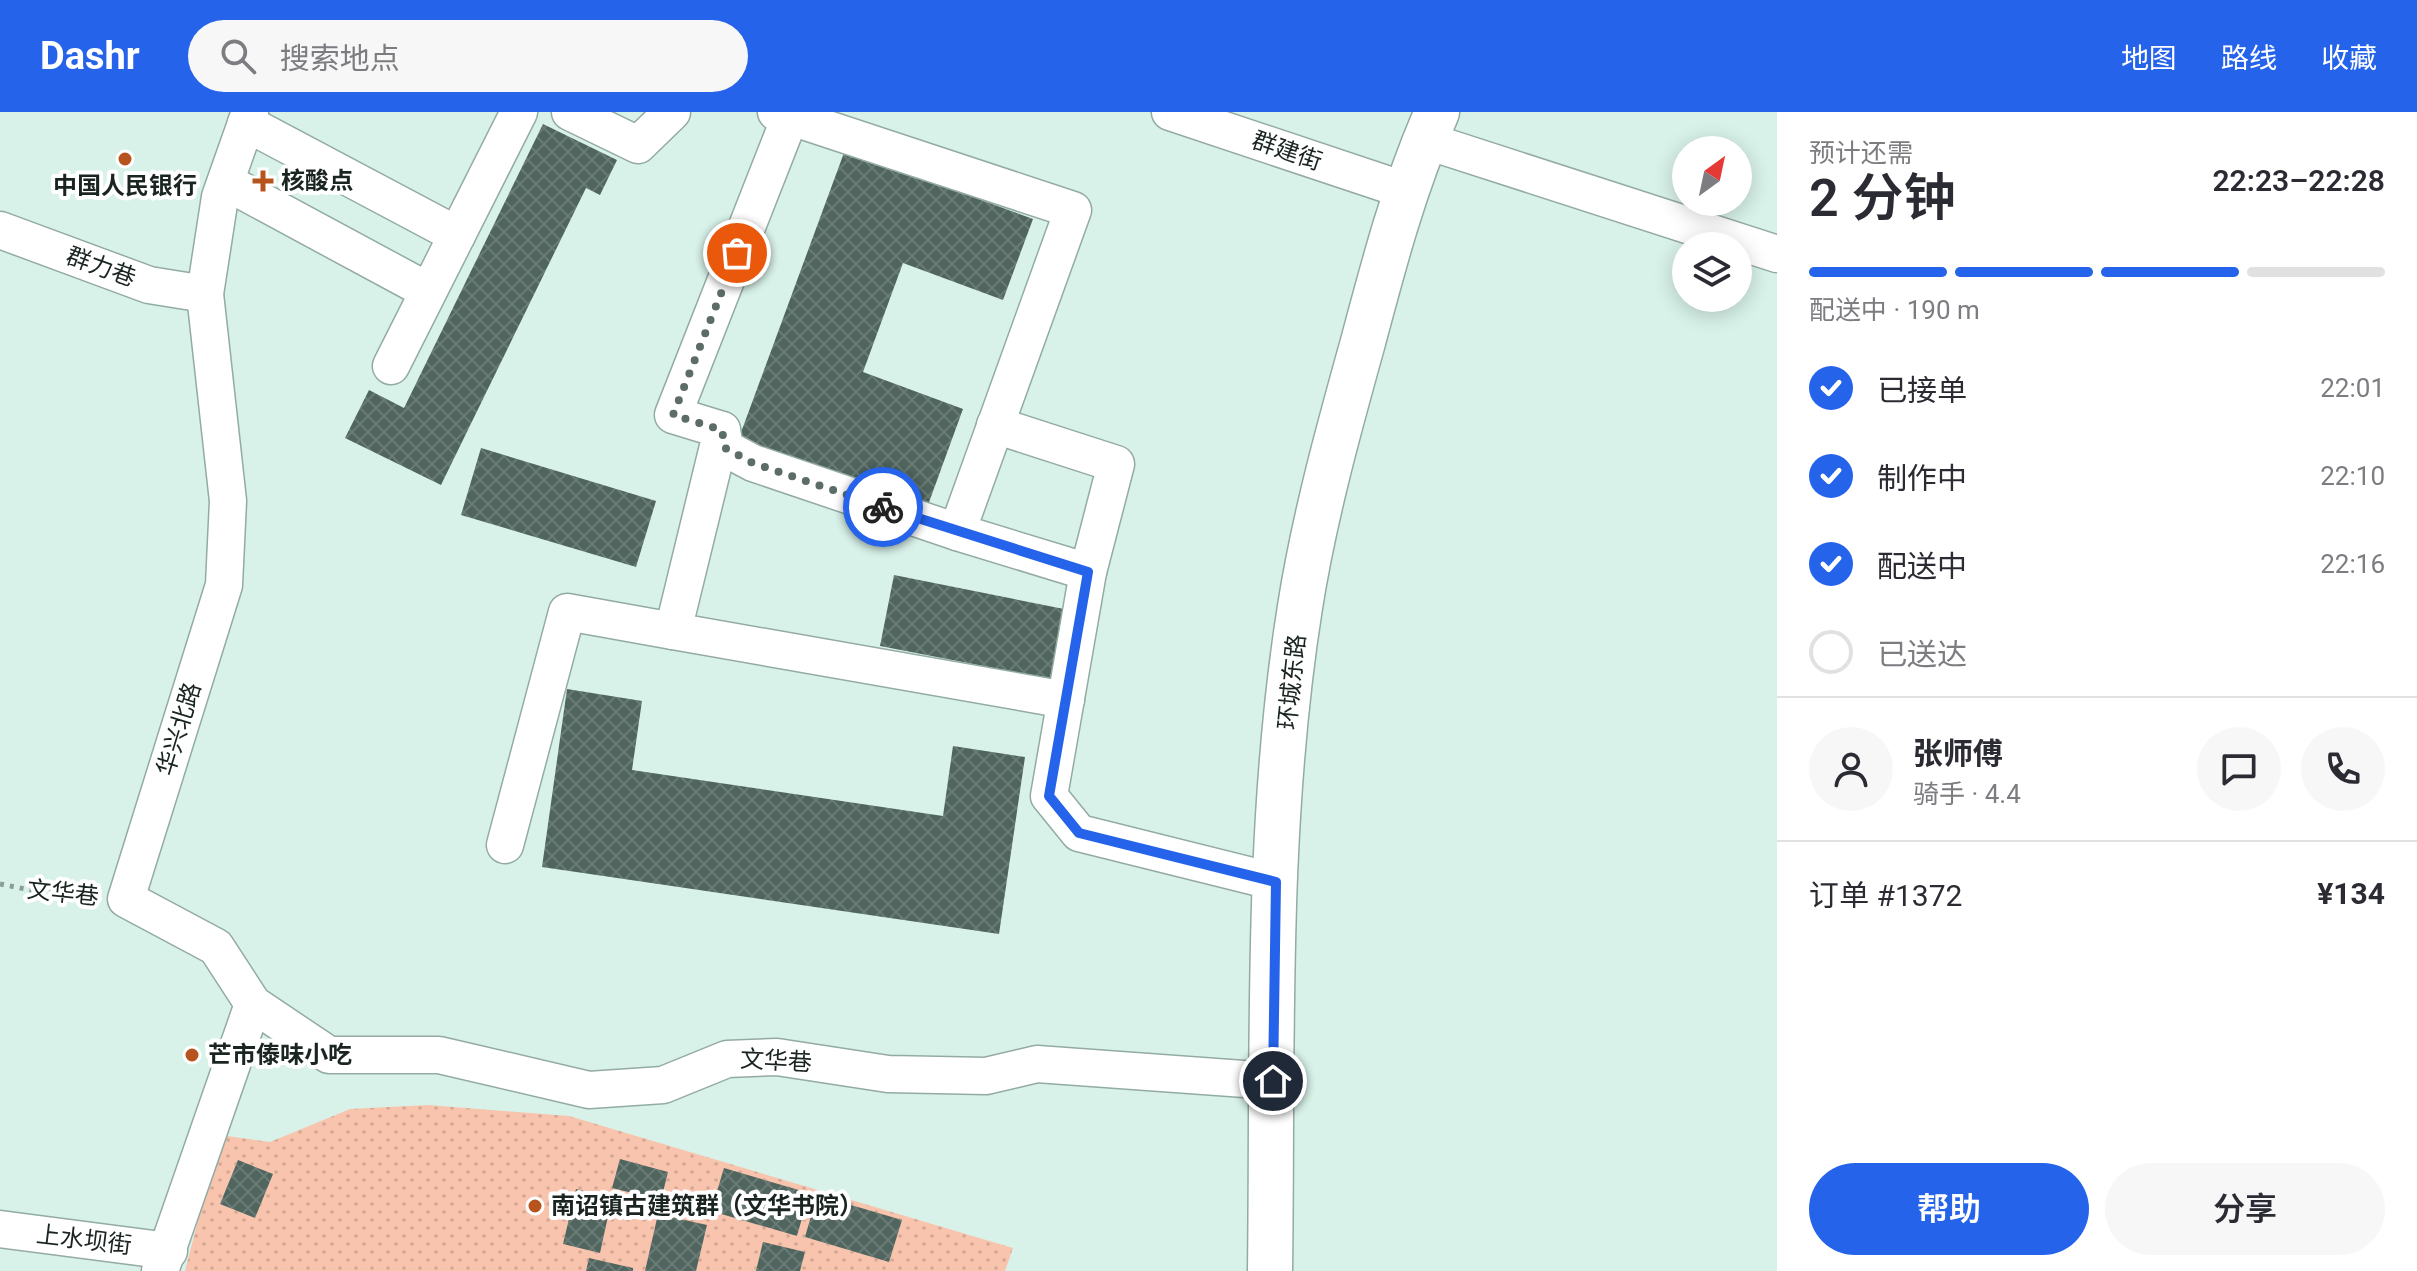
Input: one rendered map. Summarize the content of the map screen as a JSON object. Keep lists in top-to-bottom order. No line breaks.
{"streets":{"main road":["环城东路"],"street":["群建街","群力巷","华兴北路","文华巷","上水坝街"]},"crossings":[["群建街","环城东路"],["群力巷","华兴北路"],["环城东路","文华巷"],["华兴北路","文华巷"]],"places":{"other":["中国人民银行","芒市傣味小吃","南诏镇古建筑群（文华书院）"],"health":["核酸点"]},"north":"top right","page":{"header":"Dashr","search":"搜索地点","nav":["地图","路线","收藏"],"heading":["2 分钟","预计还需","22:23–22:28"],"panel":["张师傅","骑手 · 4.4","订单 #1372","¥134"],"bar":"配送中 · 190 m","list":[["已接单","22:01"],["制作中","22:10"],["配送中","22:16"],"已送达"],"buttons":["帮助","分享"]}}
